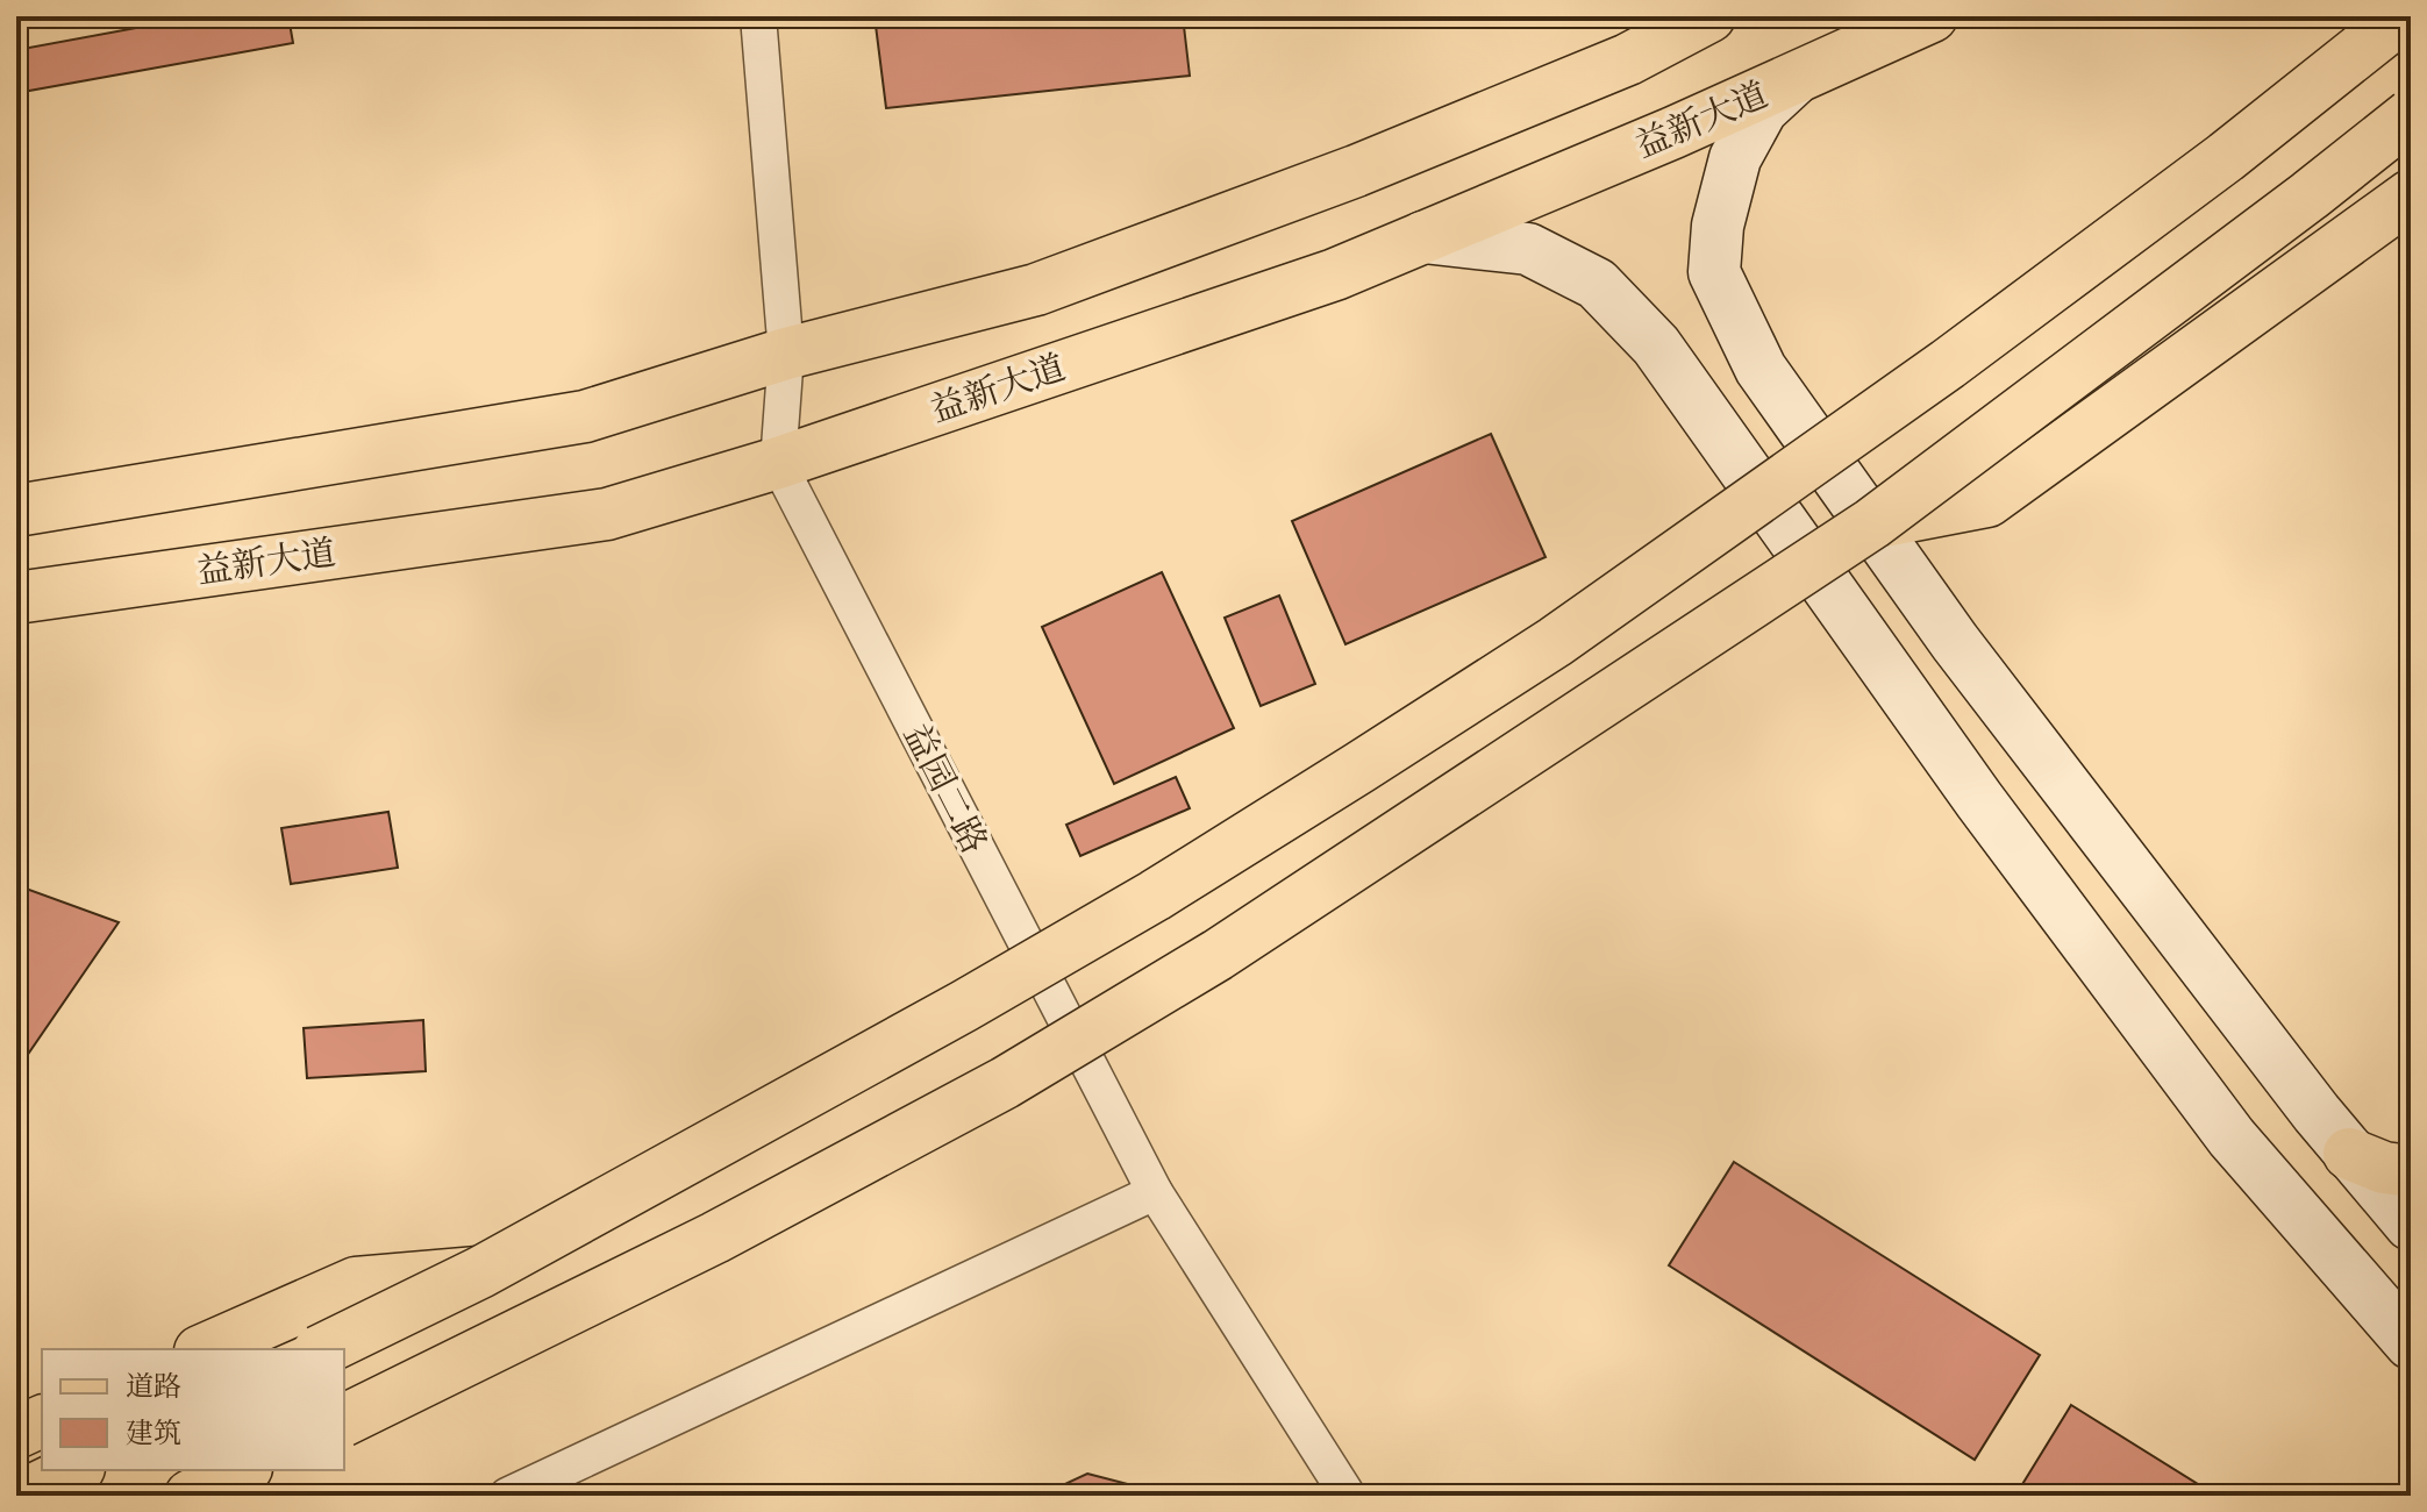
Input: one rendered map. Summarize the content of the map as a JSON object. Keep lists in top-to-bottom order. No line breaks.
{"streets":{"main road":["益新大道"],"street":["益园二路"]},"crossings":[["益新大道","益园二路"]],"legend":["道路","建筑"]}
